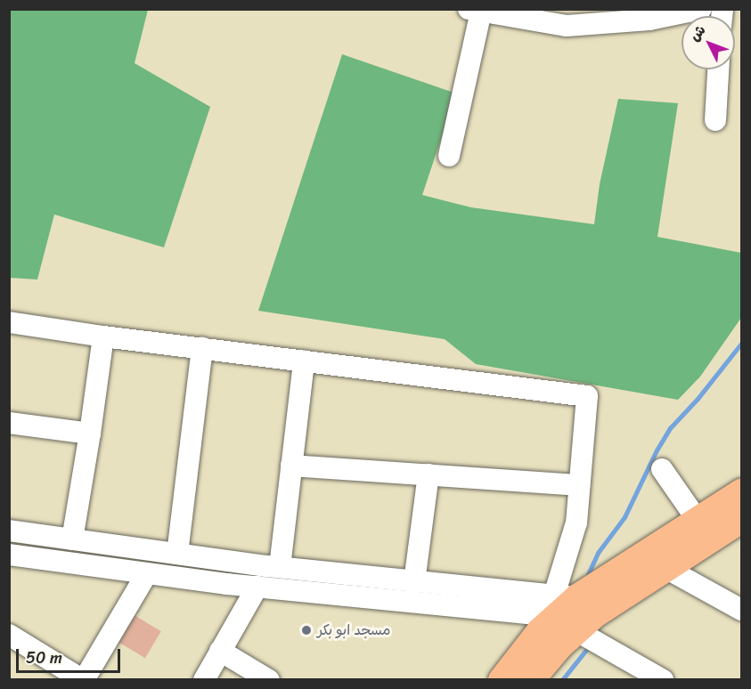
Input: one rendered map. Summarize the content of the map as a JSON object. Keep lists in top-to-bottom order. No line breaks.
{"places":["مسجد ابو بكر"],"scale_bar":"50 m","north":"top left"}
